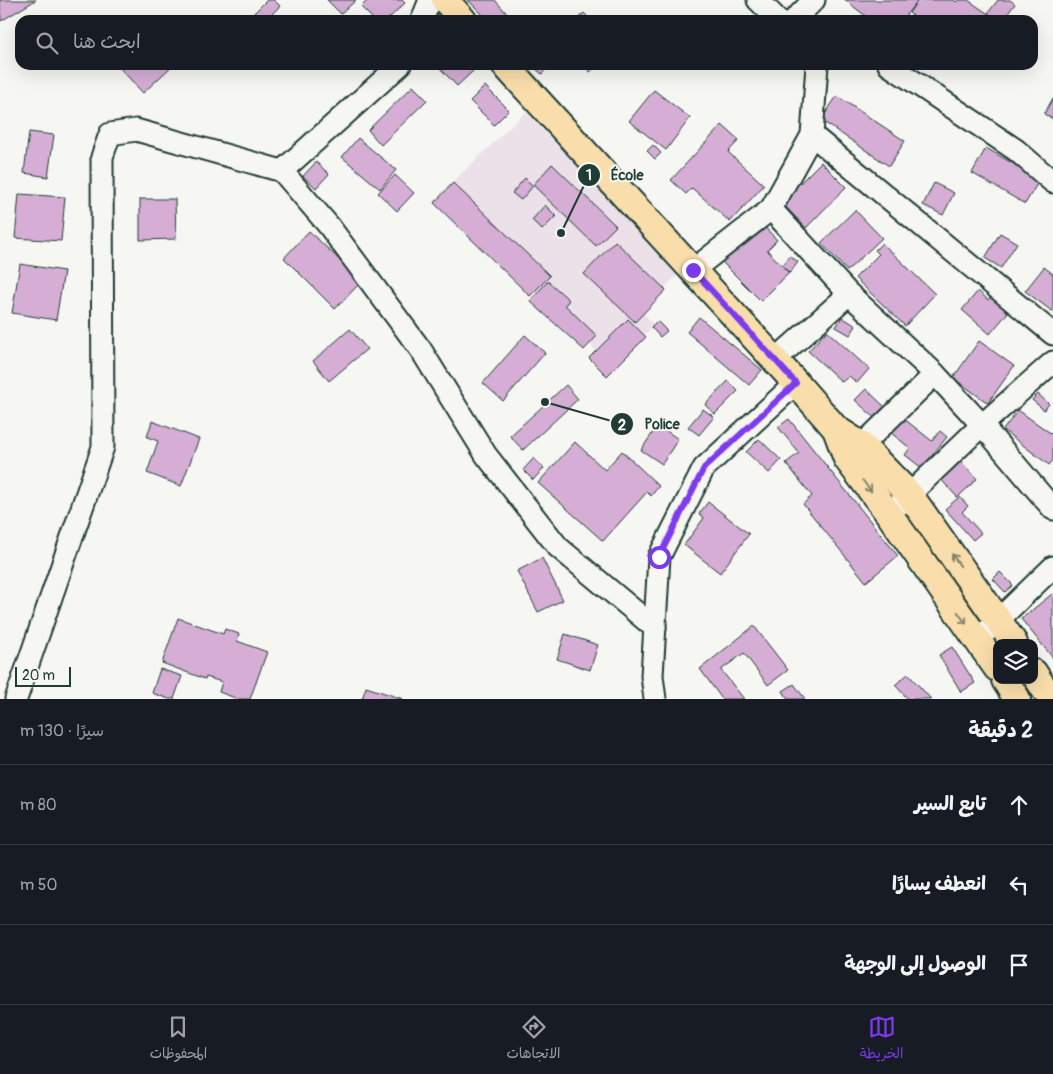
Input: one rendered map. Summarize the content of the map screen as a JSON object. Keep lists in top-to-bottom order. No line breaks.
{"places":["École","Police"],"scale_bar":"20 m","page":{"search":"ابحث هنا","scale":"20 m","heading":["2 دقيقة","سيرًا · 130 m"],"list":[["تابع السير","80 m"],["انعطف يسارًا","50 m"],"الوصول إلى الوجهة"],"nav":["الخريطة","الاتجاهات","المحفوظات"]}}
